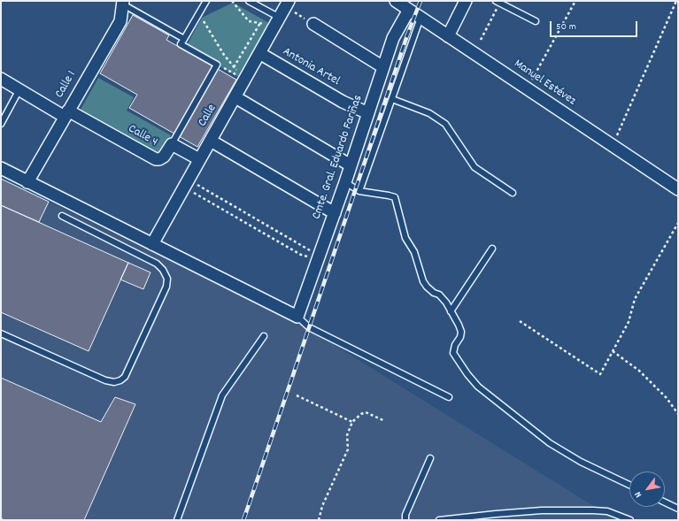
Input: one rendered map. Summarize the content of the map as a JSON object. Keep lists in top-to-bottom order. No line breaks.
{"streets":{"street":["Antonia Artel","Manuel Estévez","Calle 1","Calle","Calle 4","Cmte. Gral. Eduardo Fariñas"]},"crossings":[["Antonia Artel","Calle"],["Antonia Artel","Cmte. Gral. Eduardo Fariñas"],["Manuel Estévez","Cmte. Gral. Eduardo Fariñas"],["Calle 1","Calle 4"],["Calle","Calle 4"]],"scale_bar":"50 m","north":"bottom left"}
